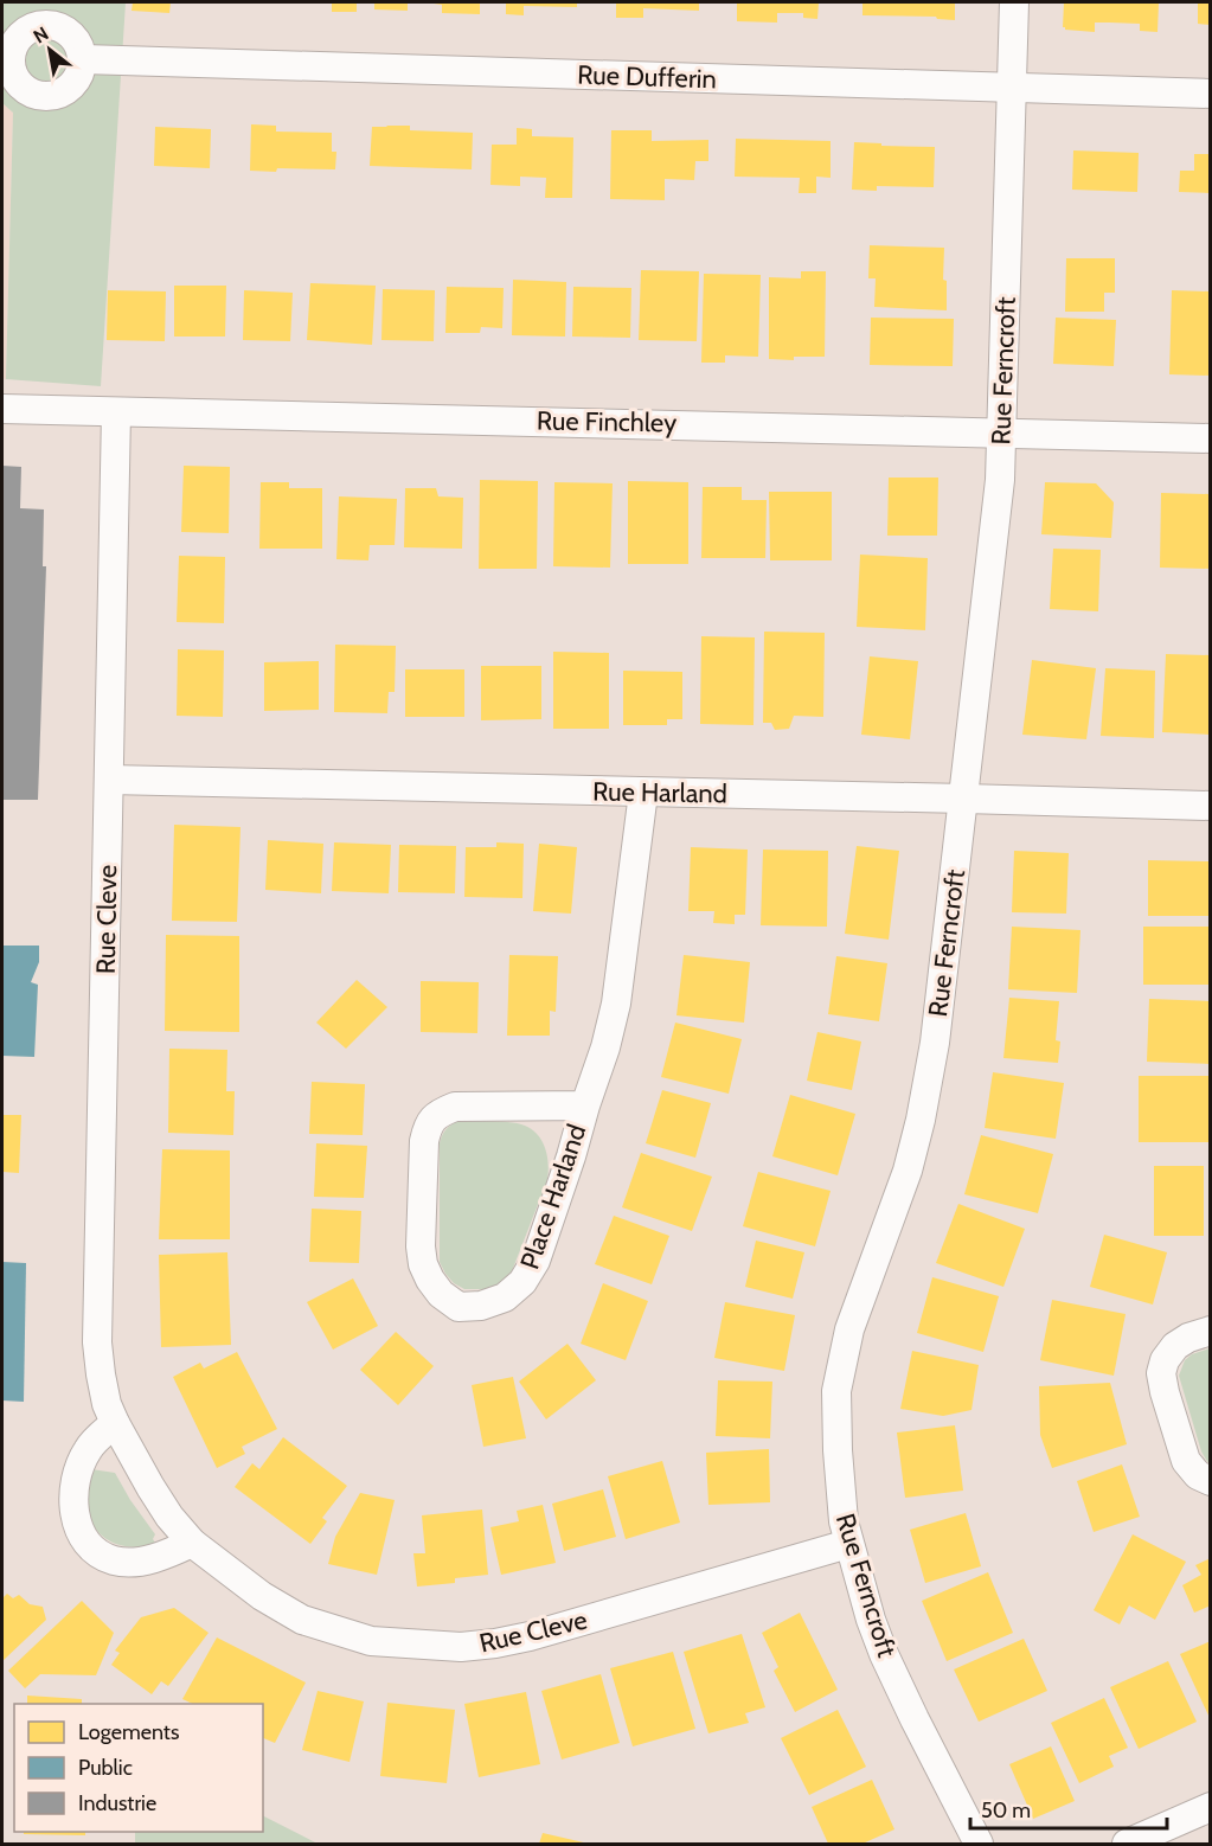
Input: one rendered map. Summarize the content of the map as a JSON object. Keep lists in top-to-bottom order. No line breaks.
{"streets":{"street":["Rue Dufferin","Rue Ferncroft","Rue Finchley","Rue Harland","Rue Cleve","Place Harland"]},"crossings":[["Rue Dufferin","Rue Ferncroft"],["Rue Ferncroft","Rue Finchley"],["Rue Ferncroft","Rue Harland"],["Rue Ferncroft","Rue Cleve"],["Rue Finchley","Rue Cleve"],["Rue Harland","Rue Cleve"],["Rue Harland","Place Harland"]],"legend":["Logements","Public","Industrie"],"scale_bar":"50 m","north":"top left"}
